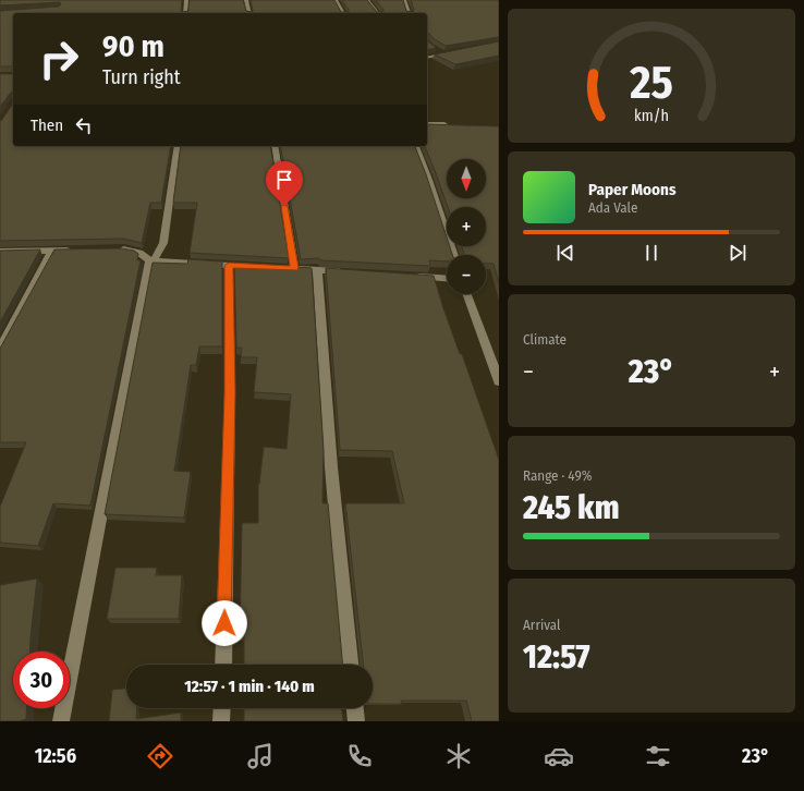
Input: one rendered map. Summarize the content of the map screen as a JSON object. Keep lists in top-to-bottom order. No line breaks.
{"north":"bottom","page":{"turn":["90 m","Turn right"],"then":"Then","map_buttons":["+","−"],"song":["Paper Moons","Ada Vale"],"tile":["Climate",["Range · 49%","245 km"],["Arrival","12:57"]],"heat":["−","23°","+"],"limit":"30","trip":"12:57 · 1 min · 140 m","tabs":["12:56","23°"],"gauge":["25","km/h"]}}
